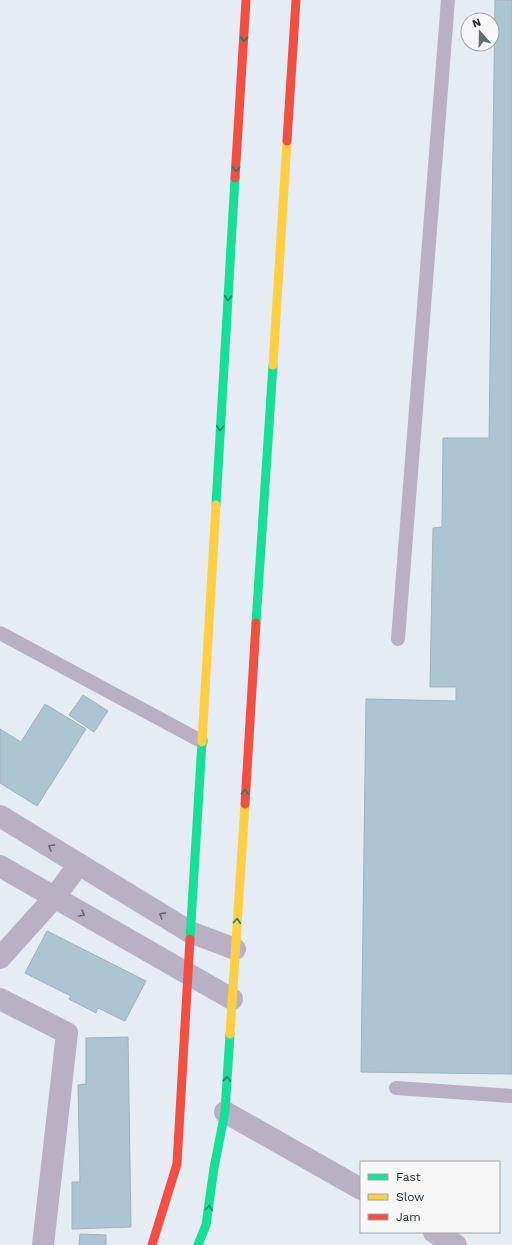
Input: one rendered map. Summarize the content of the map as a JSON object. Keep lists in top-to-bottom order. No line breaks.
{"legend":["Fast","Slow","Jam"],"north":"top"}
